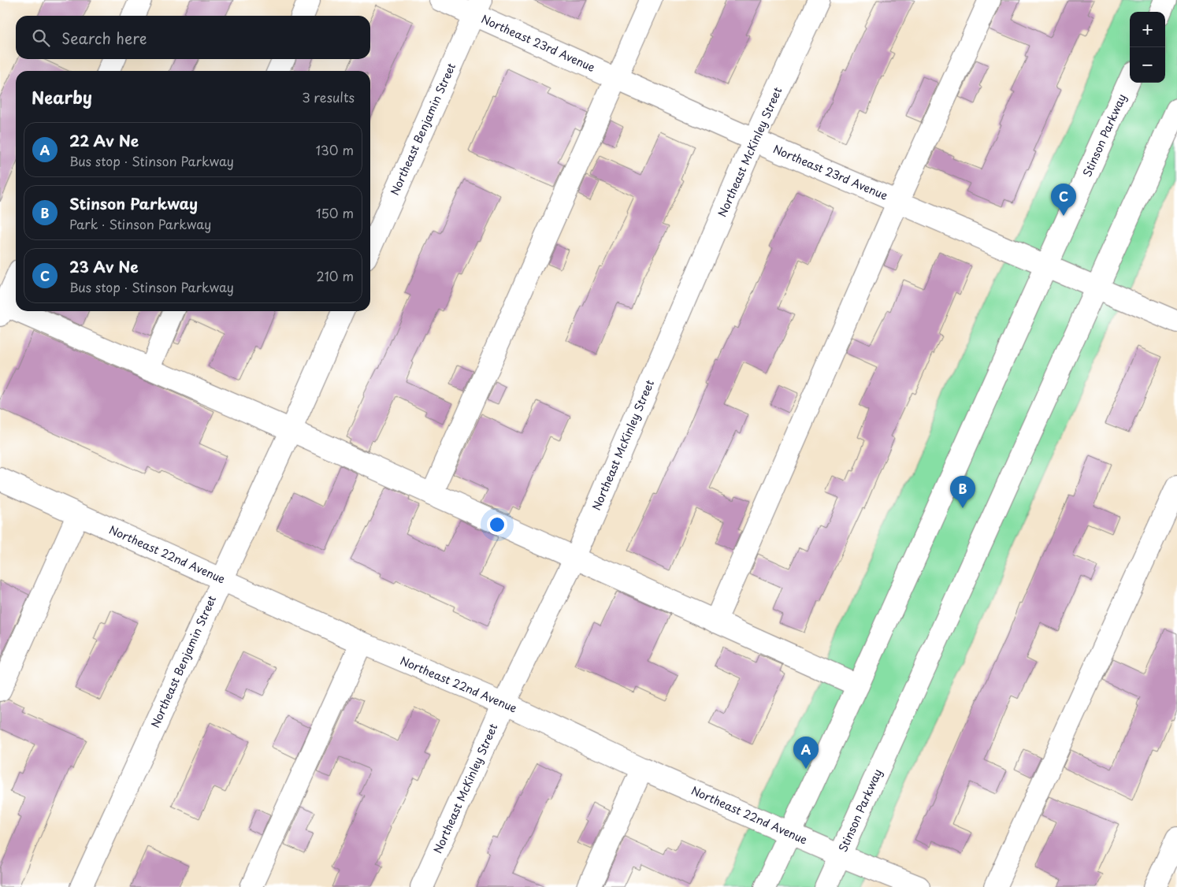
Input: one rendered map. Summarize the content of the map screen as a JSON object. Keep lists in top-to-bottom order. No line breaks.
{"streets":{"street":["Northeast 23rd Avenue","Northeast Benjamin Street","Stinson Parkway","Northeast McKinley Street","Northeast 22nd Avenue"]},"crossings":[["Northeast 23rd Avenue","Northeast Benjamin Street"],["Northeast 23rd Avenue","Stinson Parkway"],["Northeast 23rd Avenue","Northeast McKinley Street"],["Northeast Benjamin Street","Northeast 22nd Avenue"],["Stinson Parkway","Northeast 22nd Avenue"],["Northeast McKinley Street","Northeast 22nd Avenue"]],"page":{"map_buttons":["+","−"],"search":"Search here","heading":["Nearby","3 results"],"list":[{"mark":"A","name":"22 Av Ne","note":"Bus stop · Stinson Parkway","value":"130 m"},{"mark":"B","name":"Stinson Parkway","note":"Park · Stinson Parkway","value":"150 m"},{"mark":"C","name":"23 Av Ne","note":"Bus stop · Stinson Parkway","value":"210 m"}],"pins":["C","B","A"]}}
